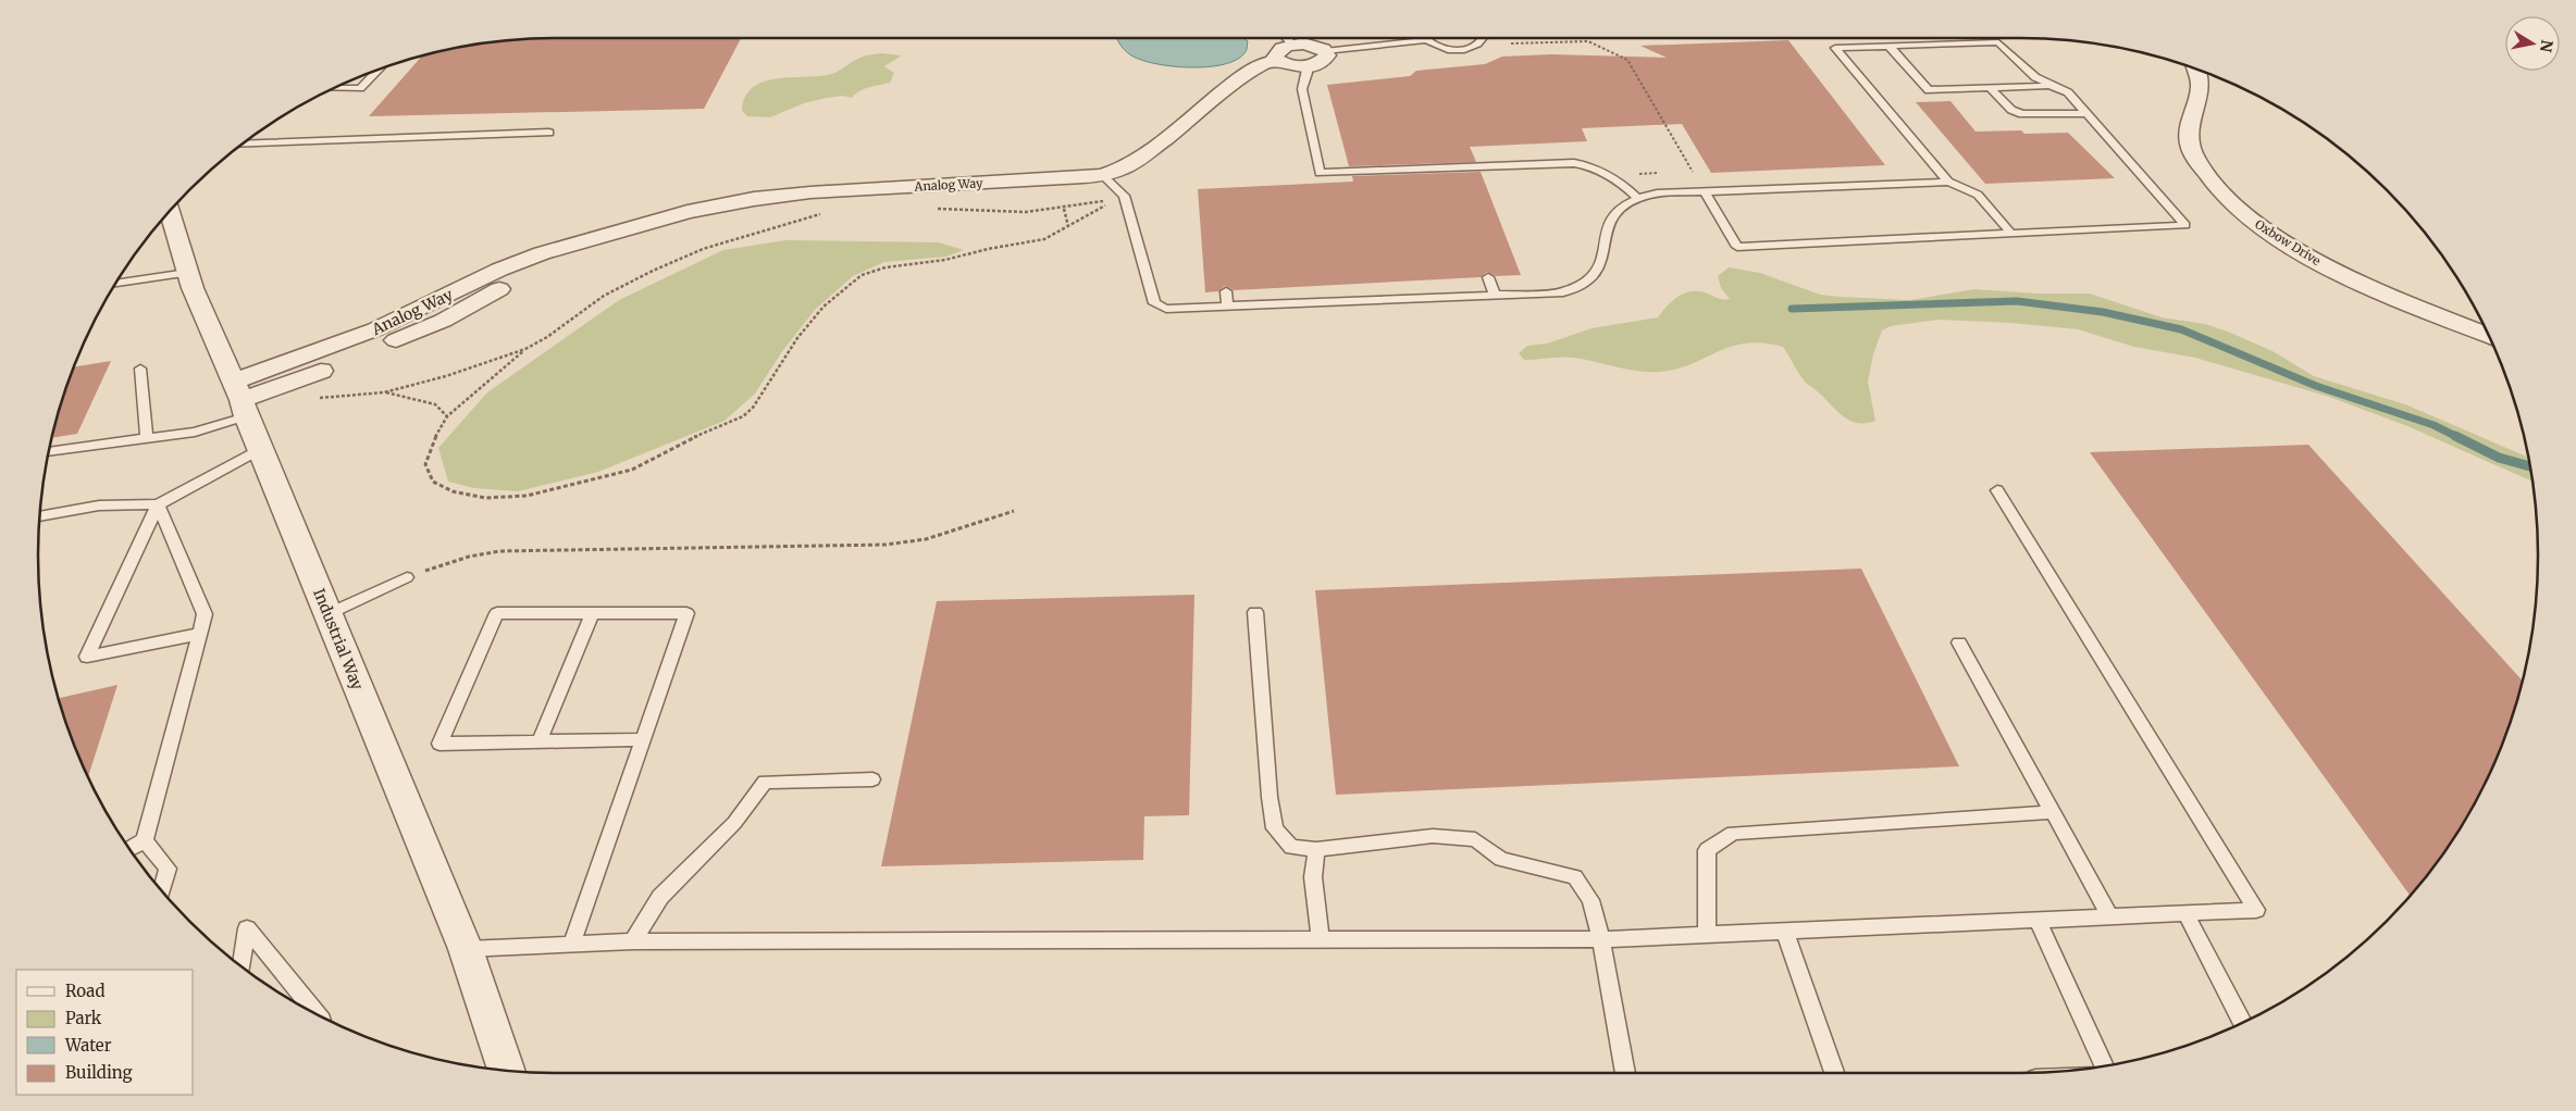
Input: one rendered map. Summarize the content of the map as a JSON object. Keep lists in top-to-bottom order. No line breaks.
{"streets":{"street":["Analog Way","Oxbow Drive","Industrial Way"]},"crossings":[["Analog Way","Industrial Way"]],"legend":["Road","Park","Water","Building"],"north":"right"}
